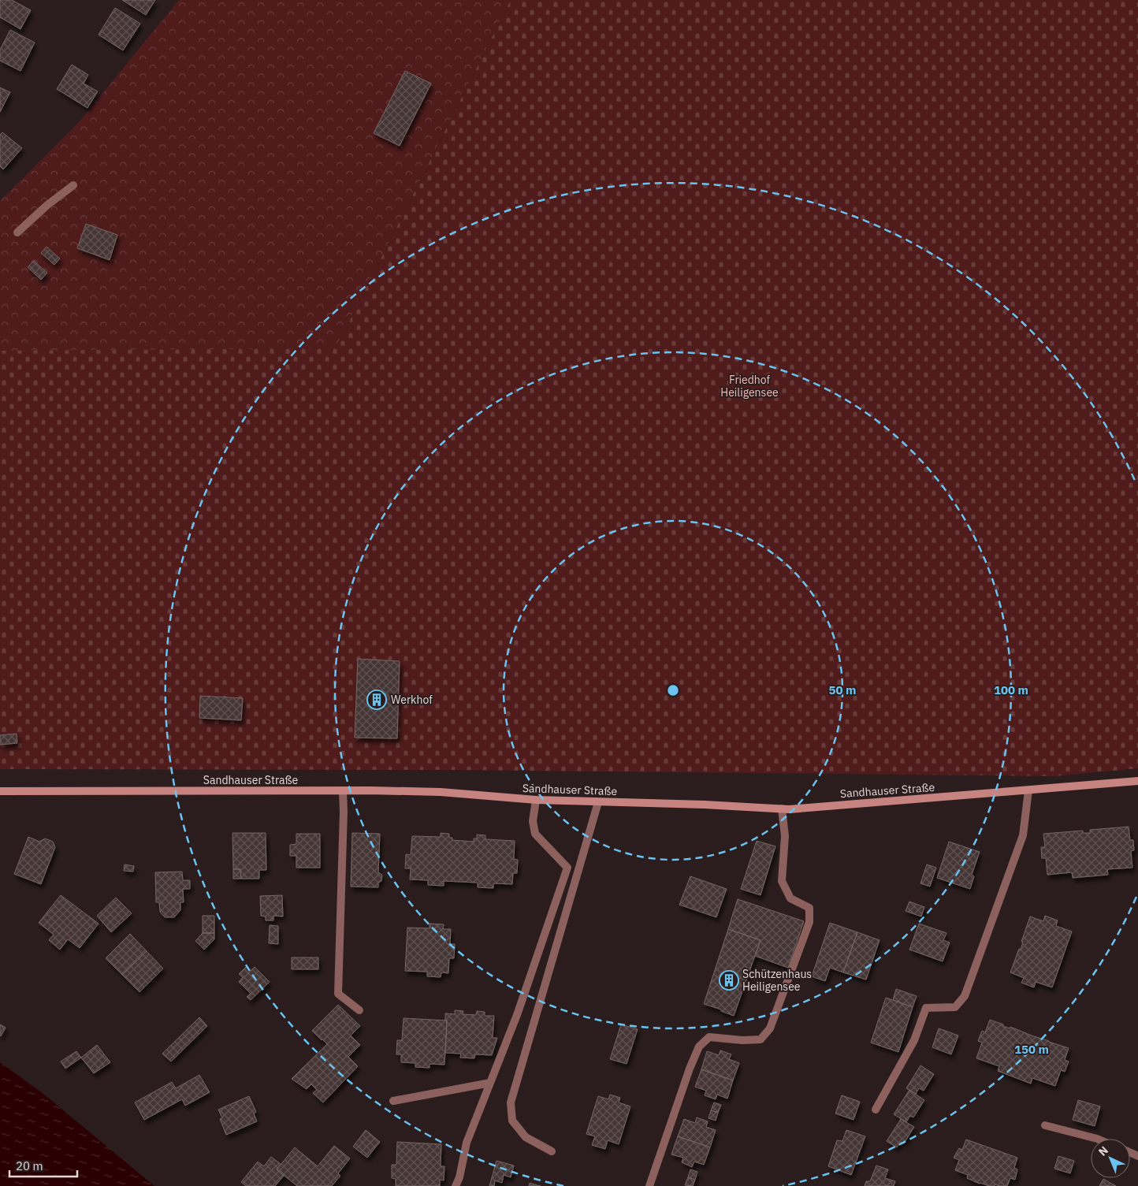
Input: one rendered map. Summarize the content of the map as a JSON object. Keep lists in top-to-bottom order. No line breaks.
{"streets":{"main road":["Sandhauser Straße"]},"parks":["Friedhof Heiligensee"],"places":{"building":["Werkhof","Schützenhaus Heiligensee"]},"scale_bar":"20 m","north":"top left","rings":["50 m","100 m","150 m"]}
